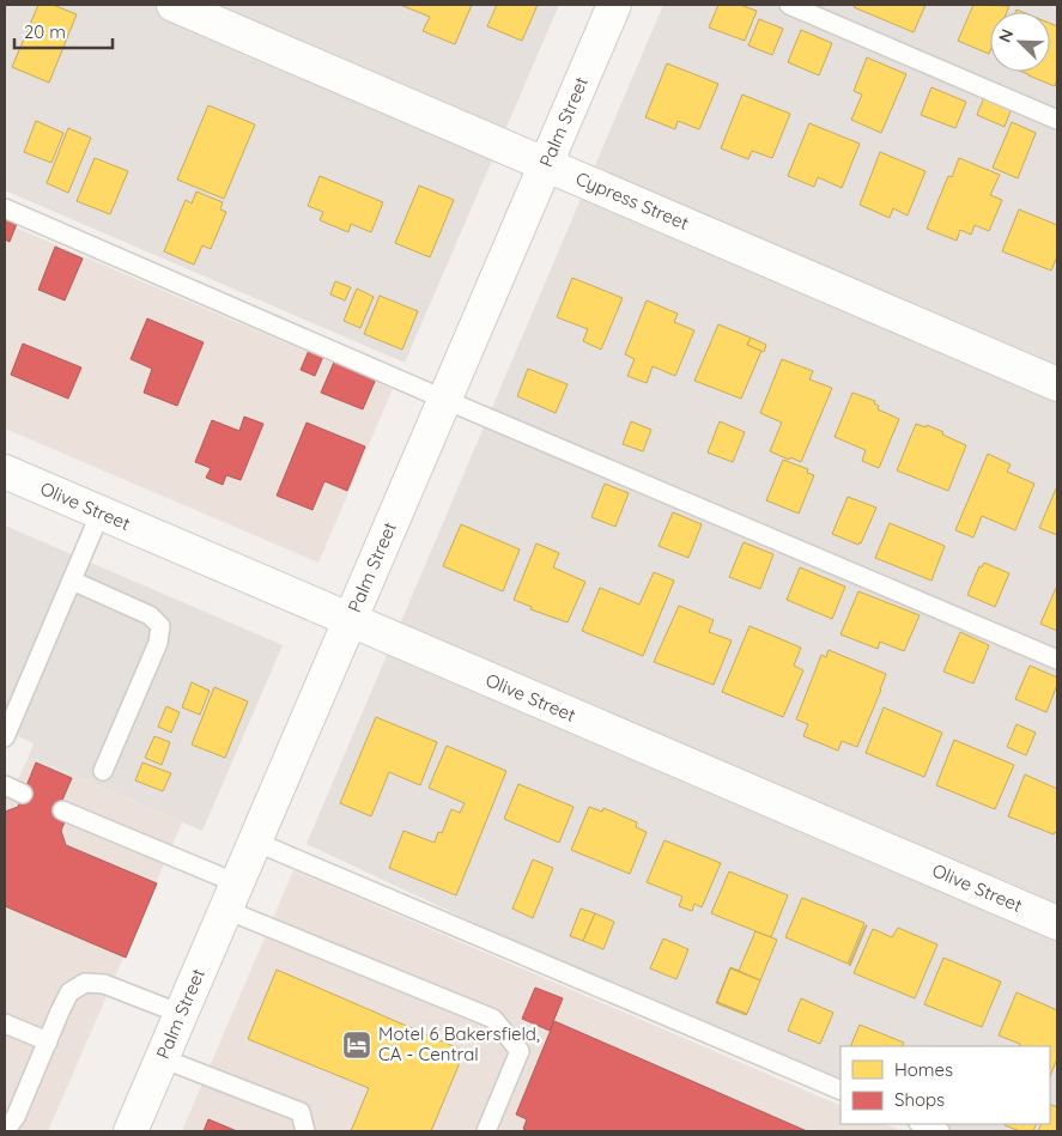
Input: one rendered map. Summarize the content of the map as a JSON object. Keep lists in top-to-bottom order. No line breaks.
{"streets":{"street":["Palm Street","Cypress Street","Olive Street"]},"crossings":[["Palm Street","Cypress Street"],["Palm Street","Olive Street"]],"places":{"hotel":["Motel 6 Bakersfield, CA - Central"]},"legend":["Homes","Shops"],"scale_bar":"20 m","north":"top left"}
